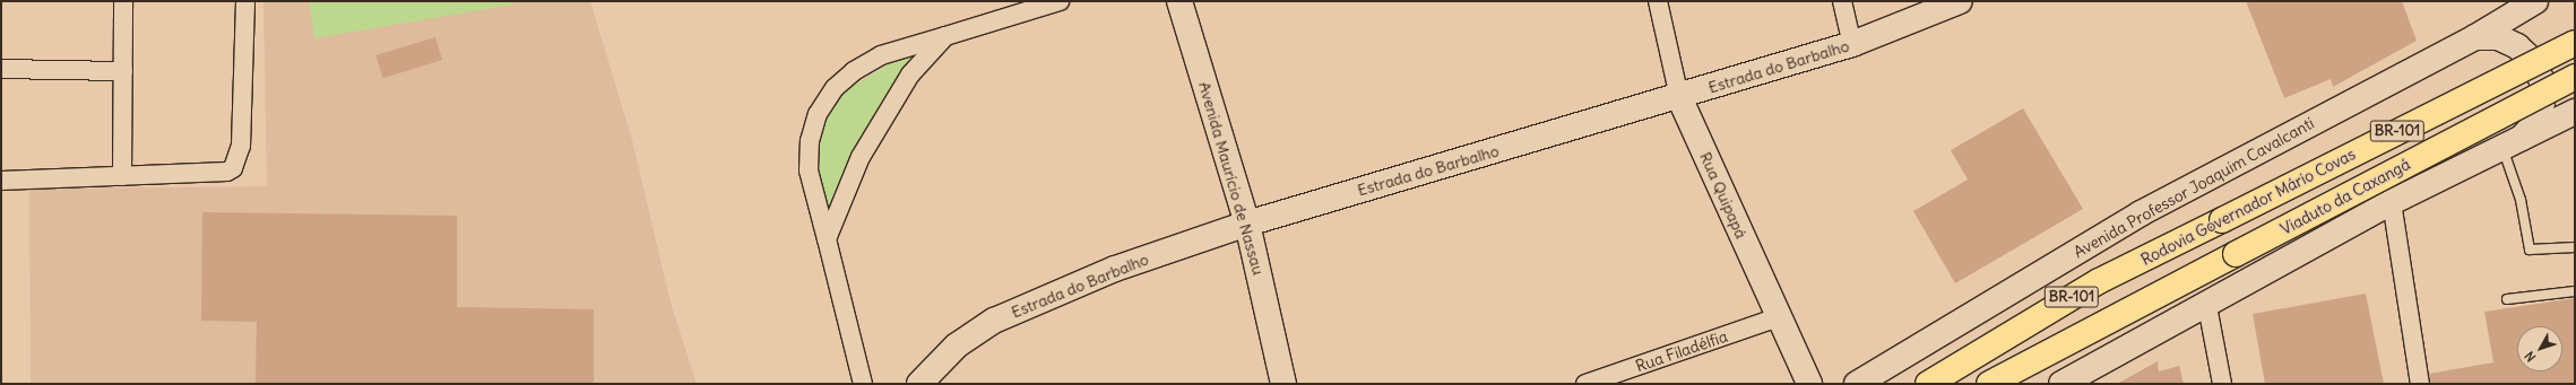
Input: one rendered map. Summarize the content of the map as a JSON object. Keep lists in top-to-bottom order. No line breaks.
{"streets":{"highway":["BR-101","Viaduto da Caxangá","Rodovia Governador Mário Covas"],"main road":["Estrada do Barbalho","Avenida Maurício de Nassau","Avenida Professor Joaquim Cavalcanti","Rua Quipapá"],"street":["Rua Filadélfia"]},"crossings":[["Estrada do Barbalho","Avenida Maurício de Nassau"],["Estrada do Barbalho","Rua Quipapá"],["Rua Quipapá","Rua Filadélfia"]],"north":"bottom left"}
